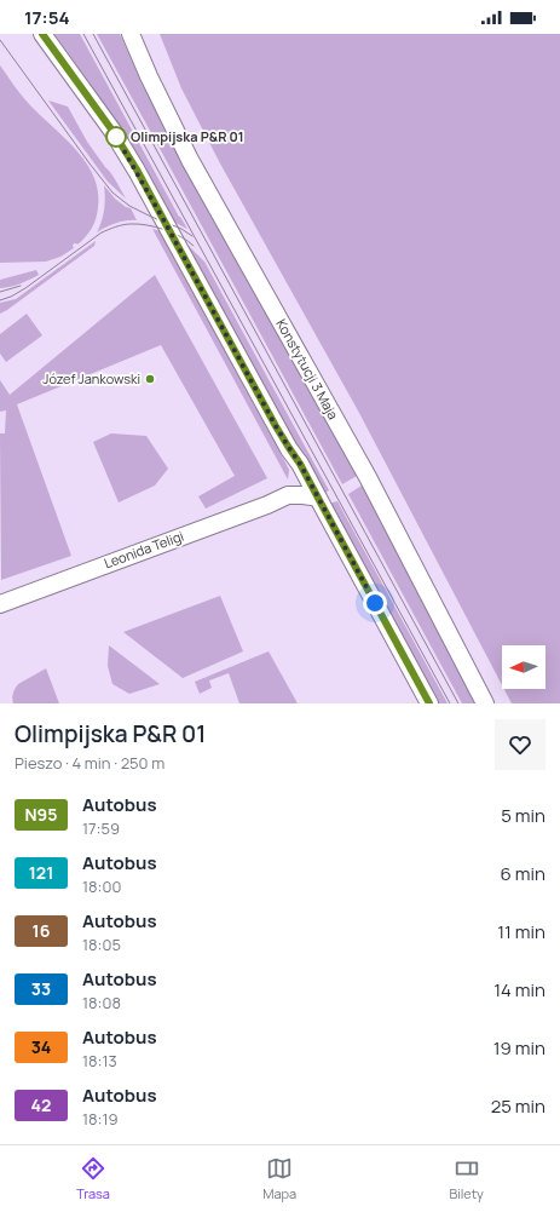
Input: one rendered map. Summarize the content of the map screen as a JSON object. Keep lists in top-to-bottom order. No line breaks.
{"streets":{"street":["Konstytucji 3 Maja","Leonida Teligi"]},"places":["Olimpijska P&R 01","Józef Jankowski"],"lines":["bus line N95"],"north":"left","page":{"status":"17:54","heading":["Olimpijska P&R 01","Pieszo · 4 min · 250 m"],"list":[{"mark":"N95","name":"Autobus","note":"17:59","value":"5 min"},{"mark":"121","name":"Autobus","note":"18:00","value":"6 min"},{"mark":"16","name":"Autobus","note":"18:05","value":"11 min"},{"mark":"33","name":"Autobus","note":"18:08","value":"14 min"},{"mark":"34","name":"Autobus","note":"18:13","value":"19 min"},{"mark":"42","name":"Autobus","note":"18:19","value":"25 min"}],"tabs":["Trasa","Mapa","Bilety"]}}
